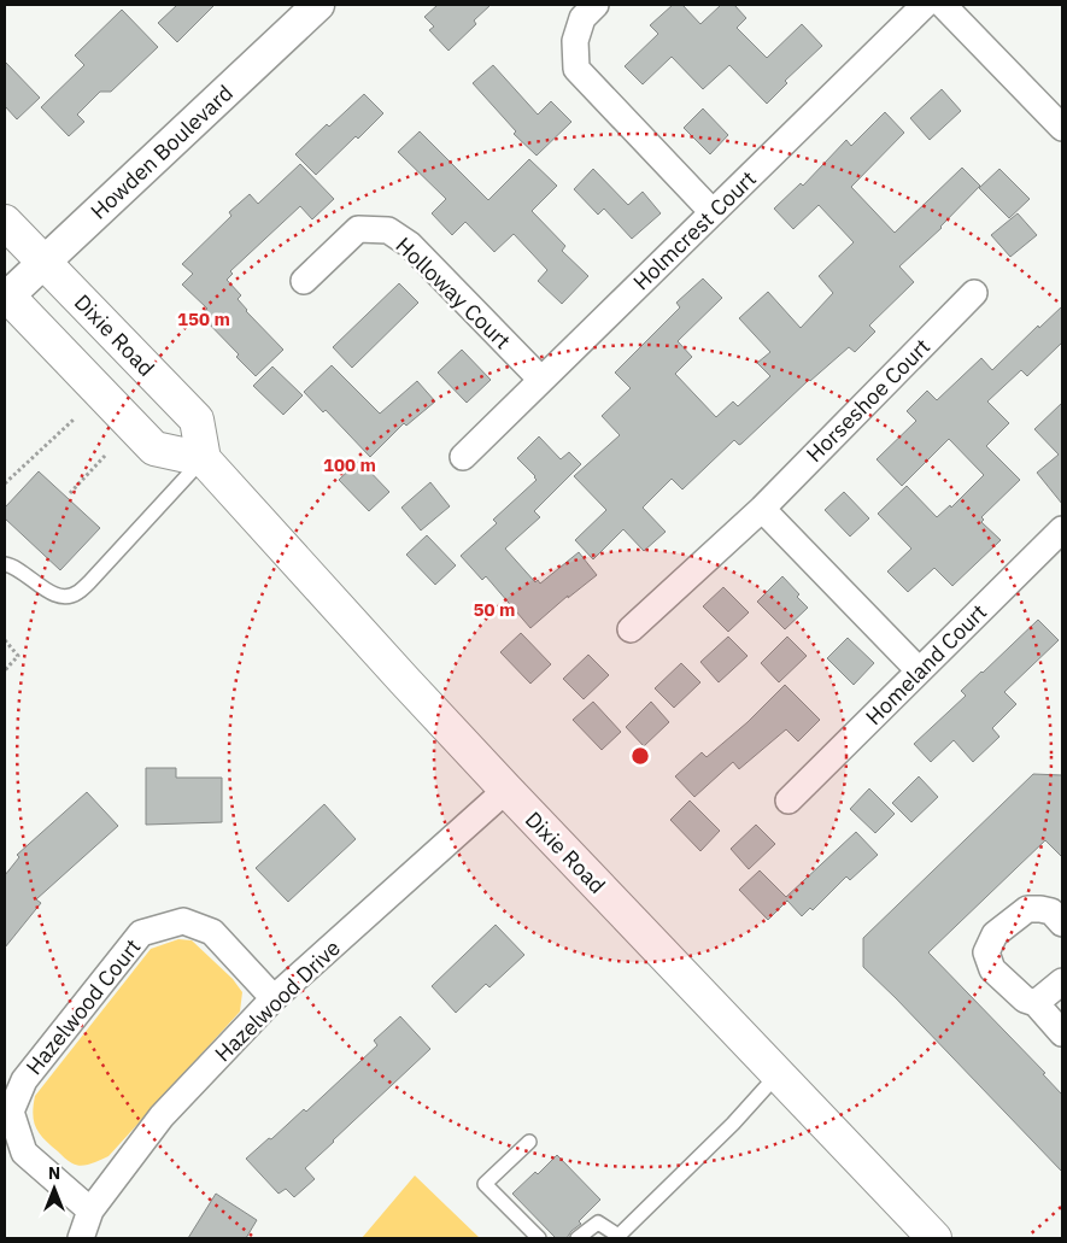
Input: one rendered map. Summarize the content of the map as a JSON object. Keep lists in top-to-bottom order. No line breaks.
{"streets":{"main road":["Dixie Road"],"street":["Howden Boulevard","Holmcrest Court","Holloway Court","Horseshoe Court","Homeland Court","Hazelwood Drive","Hazelwood Court"]},"crossings":[["Howden Boulevard","Dixie Road"],["Holmcrest Court","Holloway Court"],["Dixie Road","Hazelwood Drive"],["Hazelwood Drive","Hazelwood Court"]],"north":"top","rings":["150 m","100 m","50 m"]}
